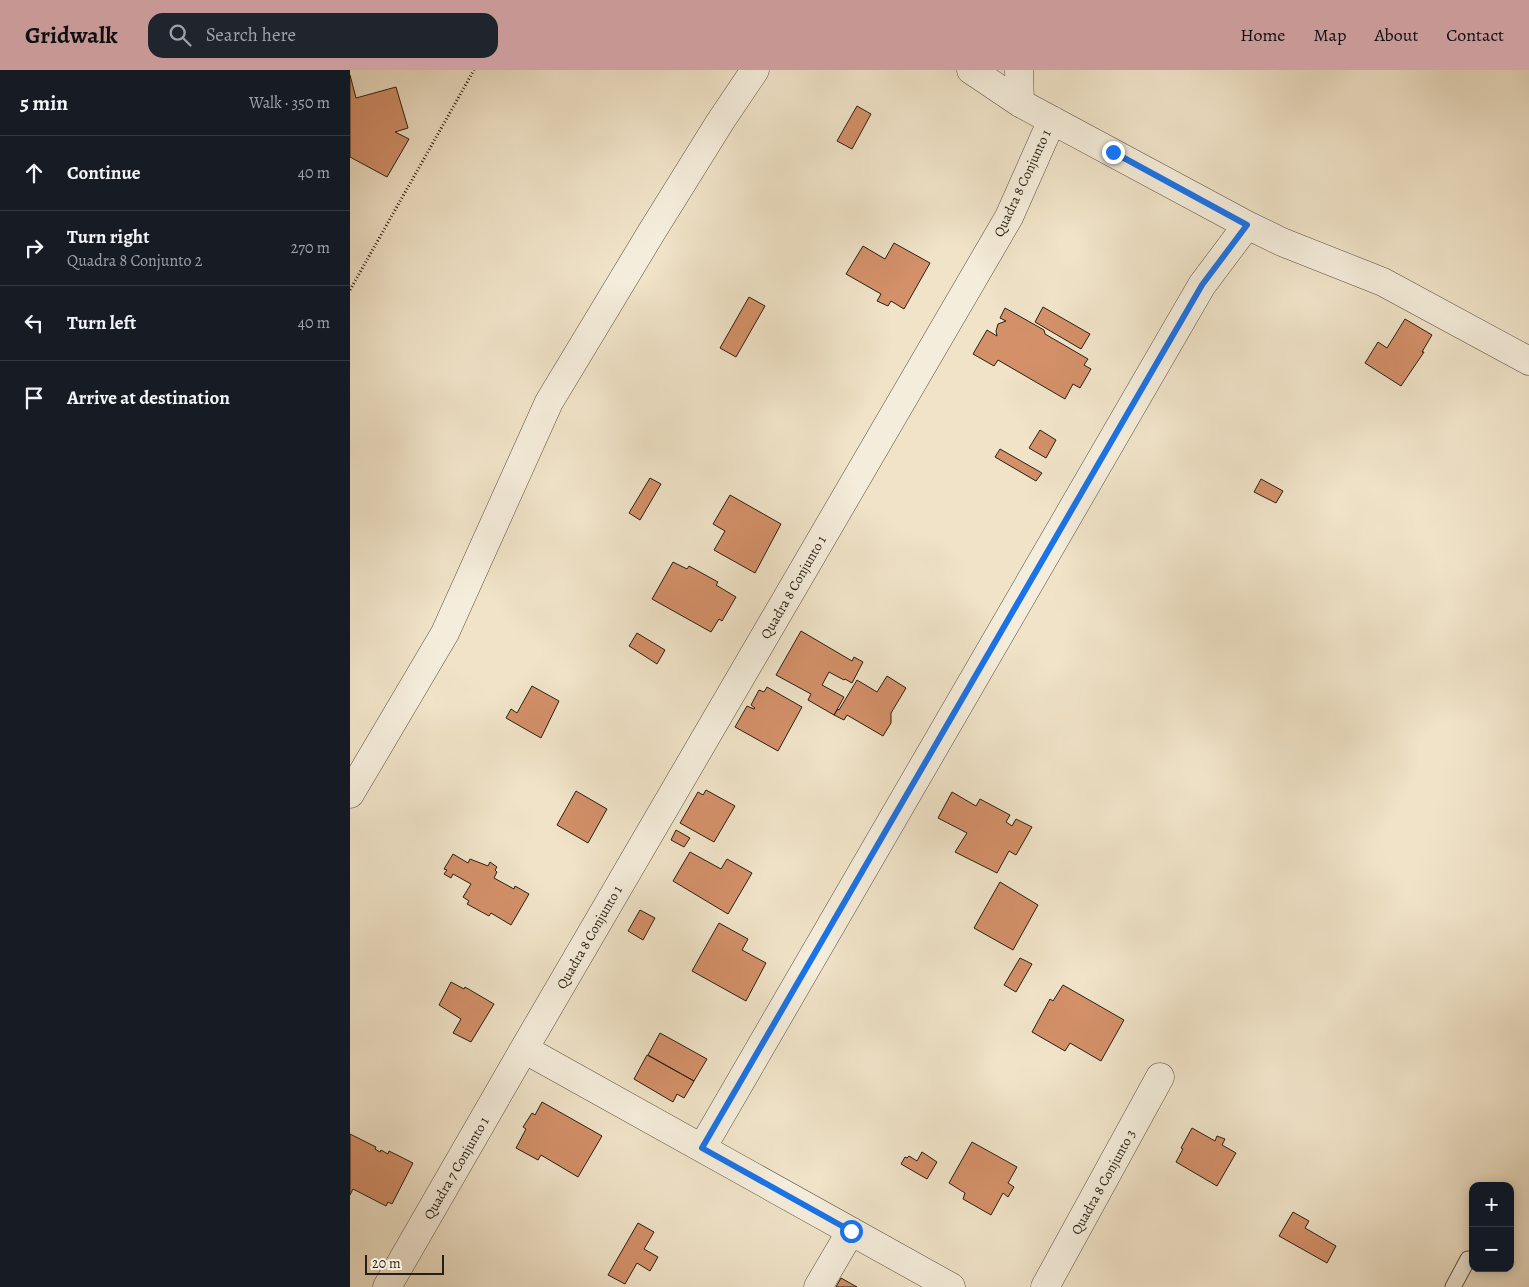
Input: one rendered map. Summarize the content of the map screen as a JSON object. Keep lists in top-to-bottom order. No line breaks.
{"streets":{"street":["Quadra 8 Conjunto 1","Quadra 7 Conjunto 1","Quadra 8 Conjunto 3"]},"crossings":[["Quadra 8 Conjunto 1","Quadra 7 Conjunto 1"]],"scale_bar":"20 m","page":{"header":"Gridwalk","search":"Search here","nav":["Home","Map","About","Contact"],"heading":["5 min","Walk · 350 m"],"list":[["Continue","40 m"],["Turn right","Quadra 8 Conjunto 2","270 m"],["Turn left","40 m"],"Arrive at destination"],"map_buttons":["+","−"],"scale":"20 m"}}
